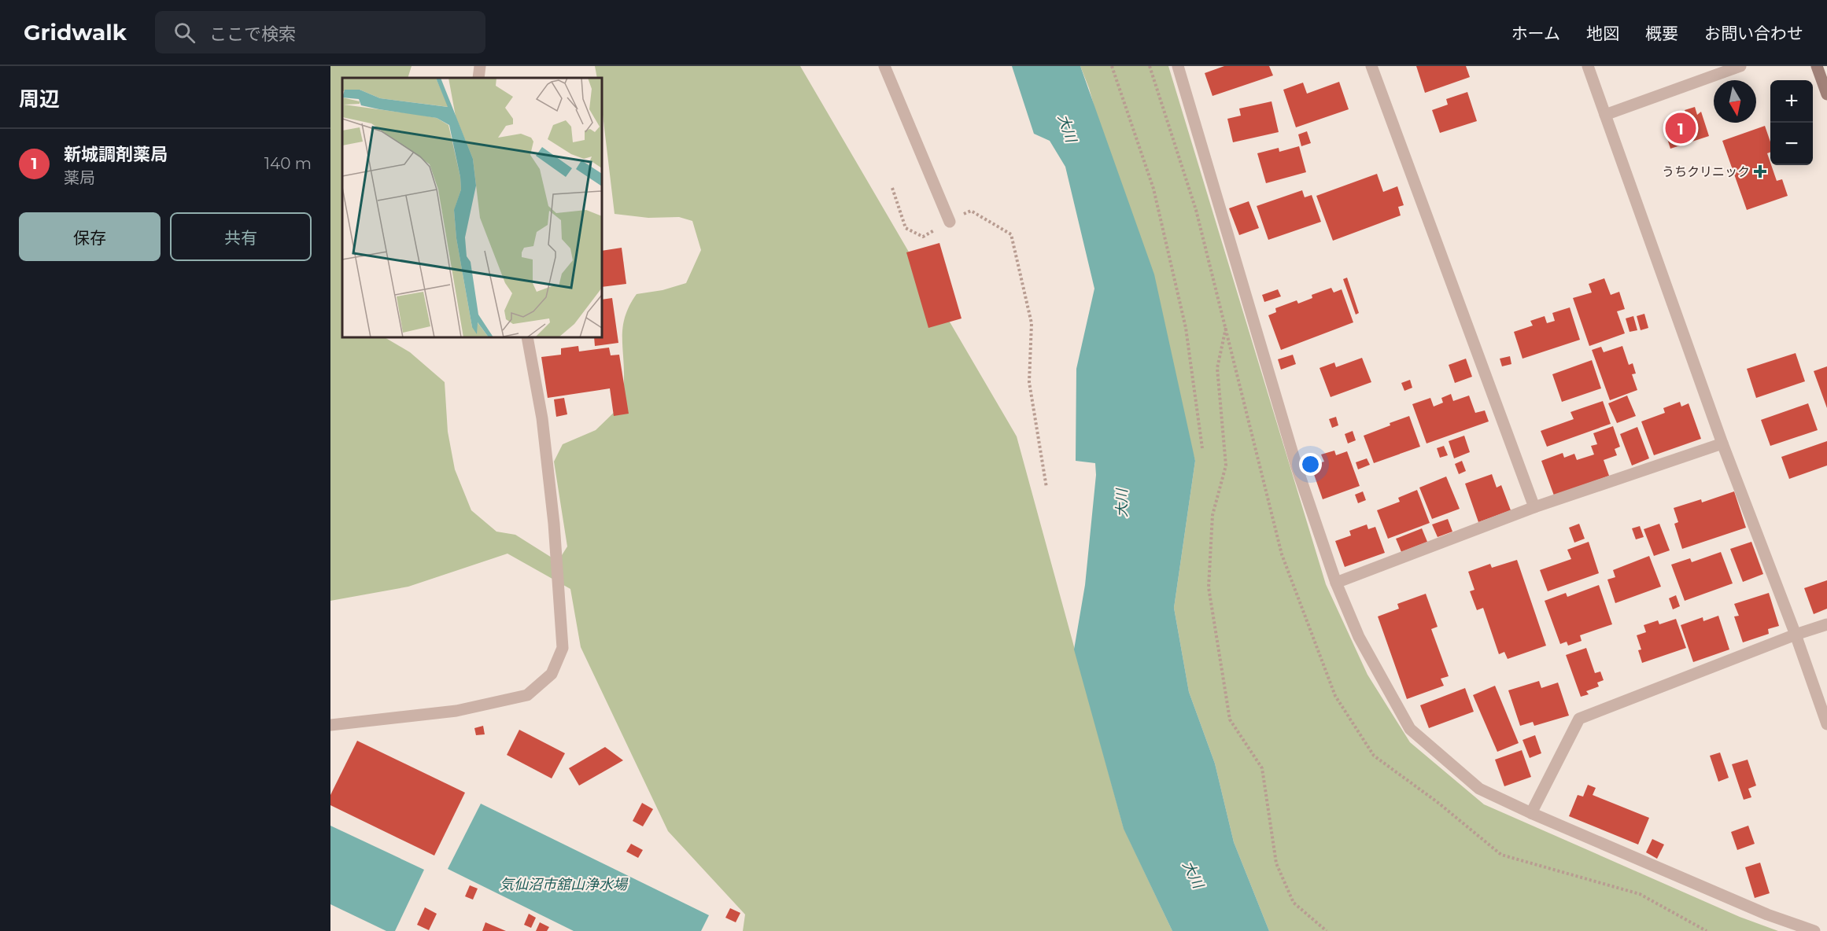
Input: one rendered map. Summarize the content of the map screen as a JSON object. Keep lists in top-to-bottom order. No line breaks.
{"water":["大川","気仙沼市舘山浄水場"],"places":{"health":["うちクリニック"]},"north":"bottom","page":{"header":"Gridwalk","search":"ここで検索","nav":["ホーム","地図","概要","お問い合わせ"],"heading":"周辺","map_buttons":["+","−"],"pins":"1","list":[{"mark":"1","name":"新城調剤薬局","note":"薬局","value":"140 m"}],"buttons":["保存","共有"]}}
